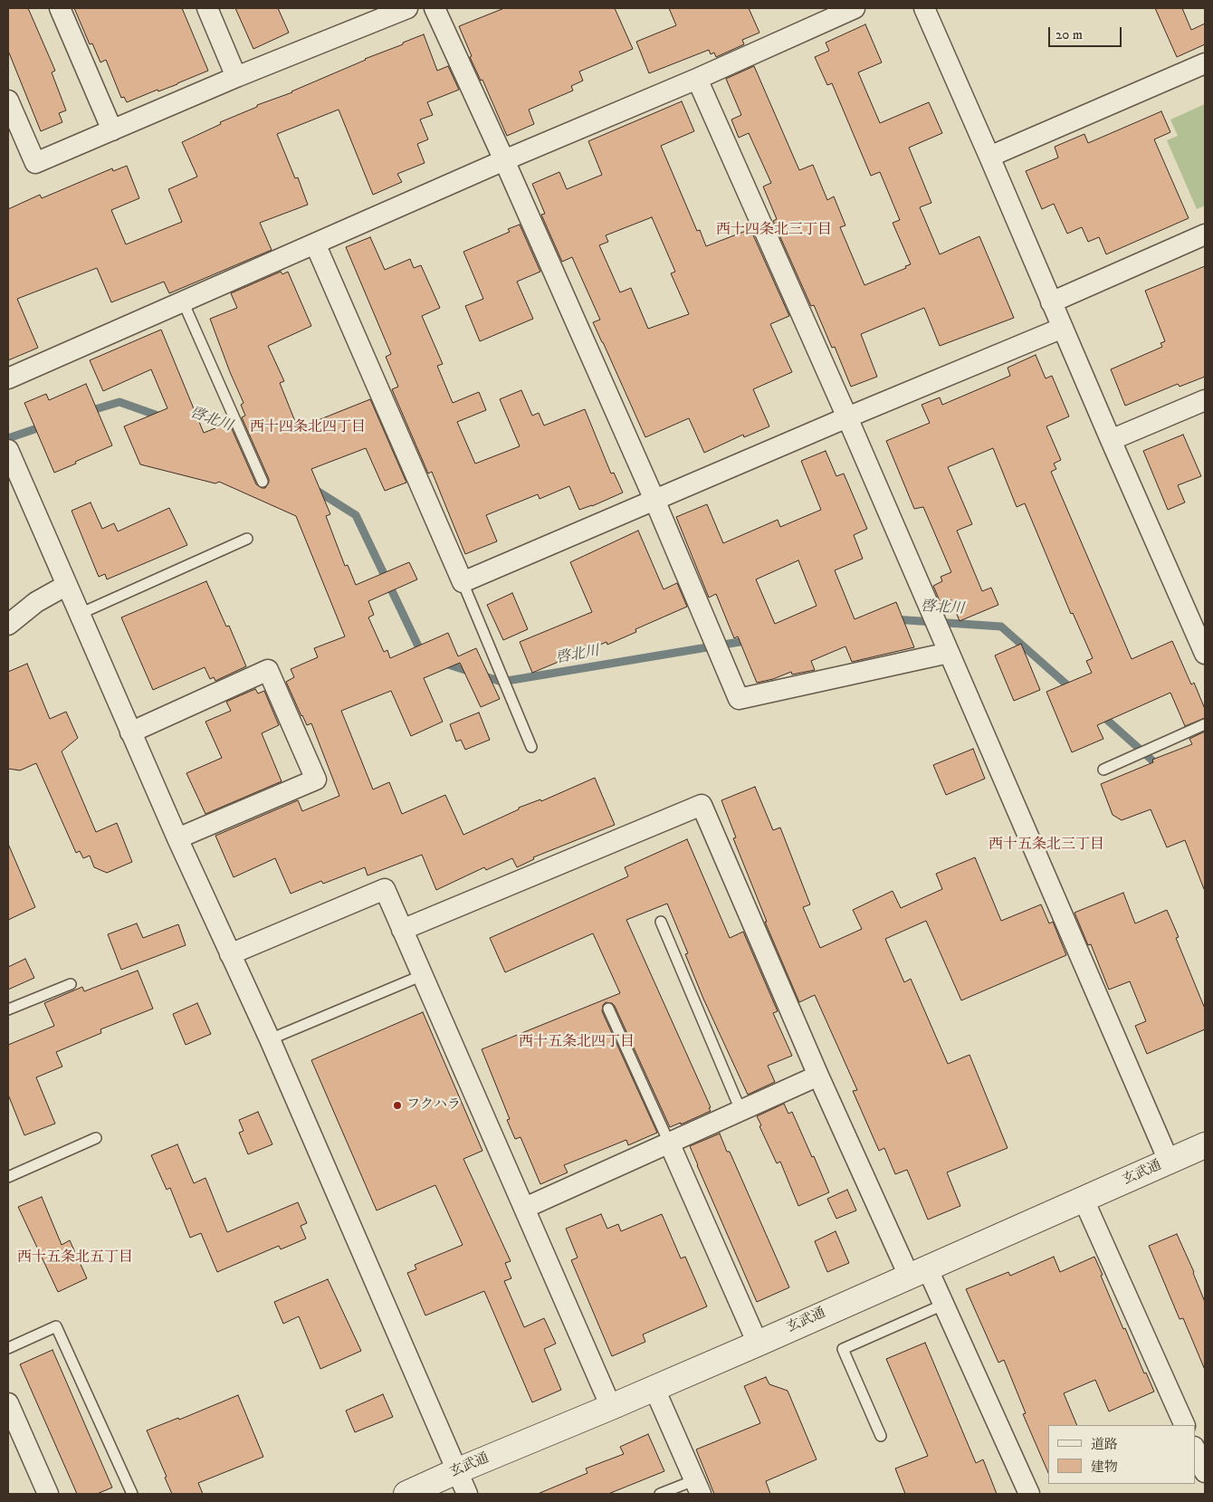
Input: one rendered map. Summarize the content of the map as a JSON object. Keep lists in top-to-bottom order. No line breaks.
{"streets":{"street":["玄武通"]},"districts":["西十四条北三丁目","西十四条北四丁目","西十五条北三丁目","西十五条北四丁目","西十五条北五丁目"],"water":["啓北川"],"places":["フクハラ"],"legend":["道路","建物"],"scale_bar":"20 m"}
